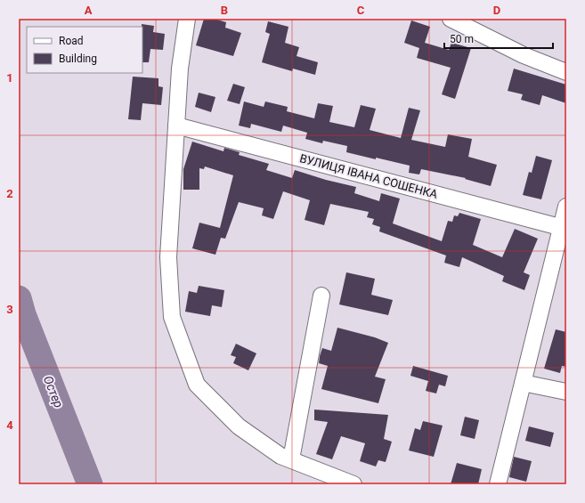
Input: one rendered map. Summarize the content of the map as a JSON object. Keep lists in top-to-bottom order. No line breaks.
{"streets":{"street":["ВУЛИЦЯ ІВАНА СОШЕНКА"]},"water":["Остер"],"legend":["Road","Building"],"scale_bar":"50 m","grid":{"columns":["A","B","C","D"],"rows":["1","2","3","4"]}}
